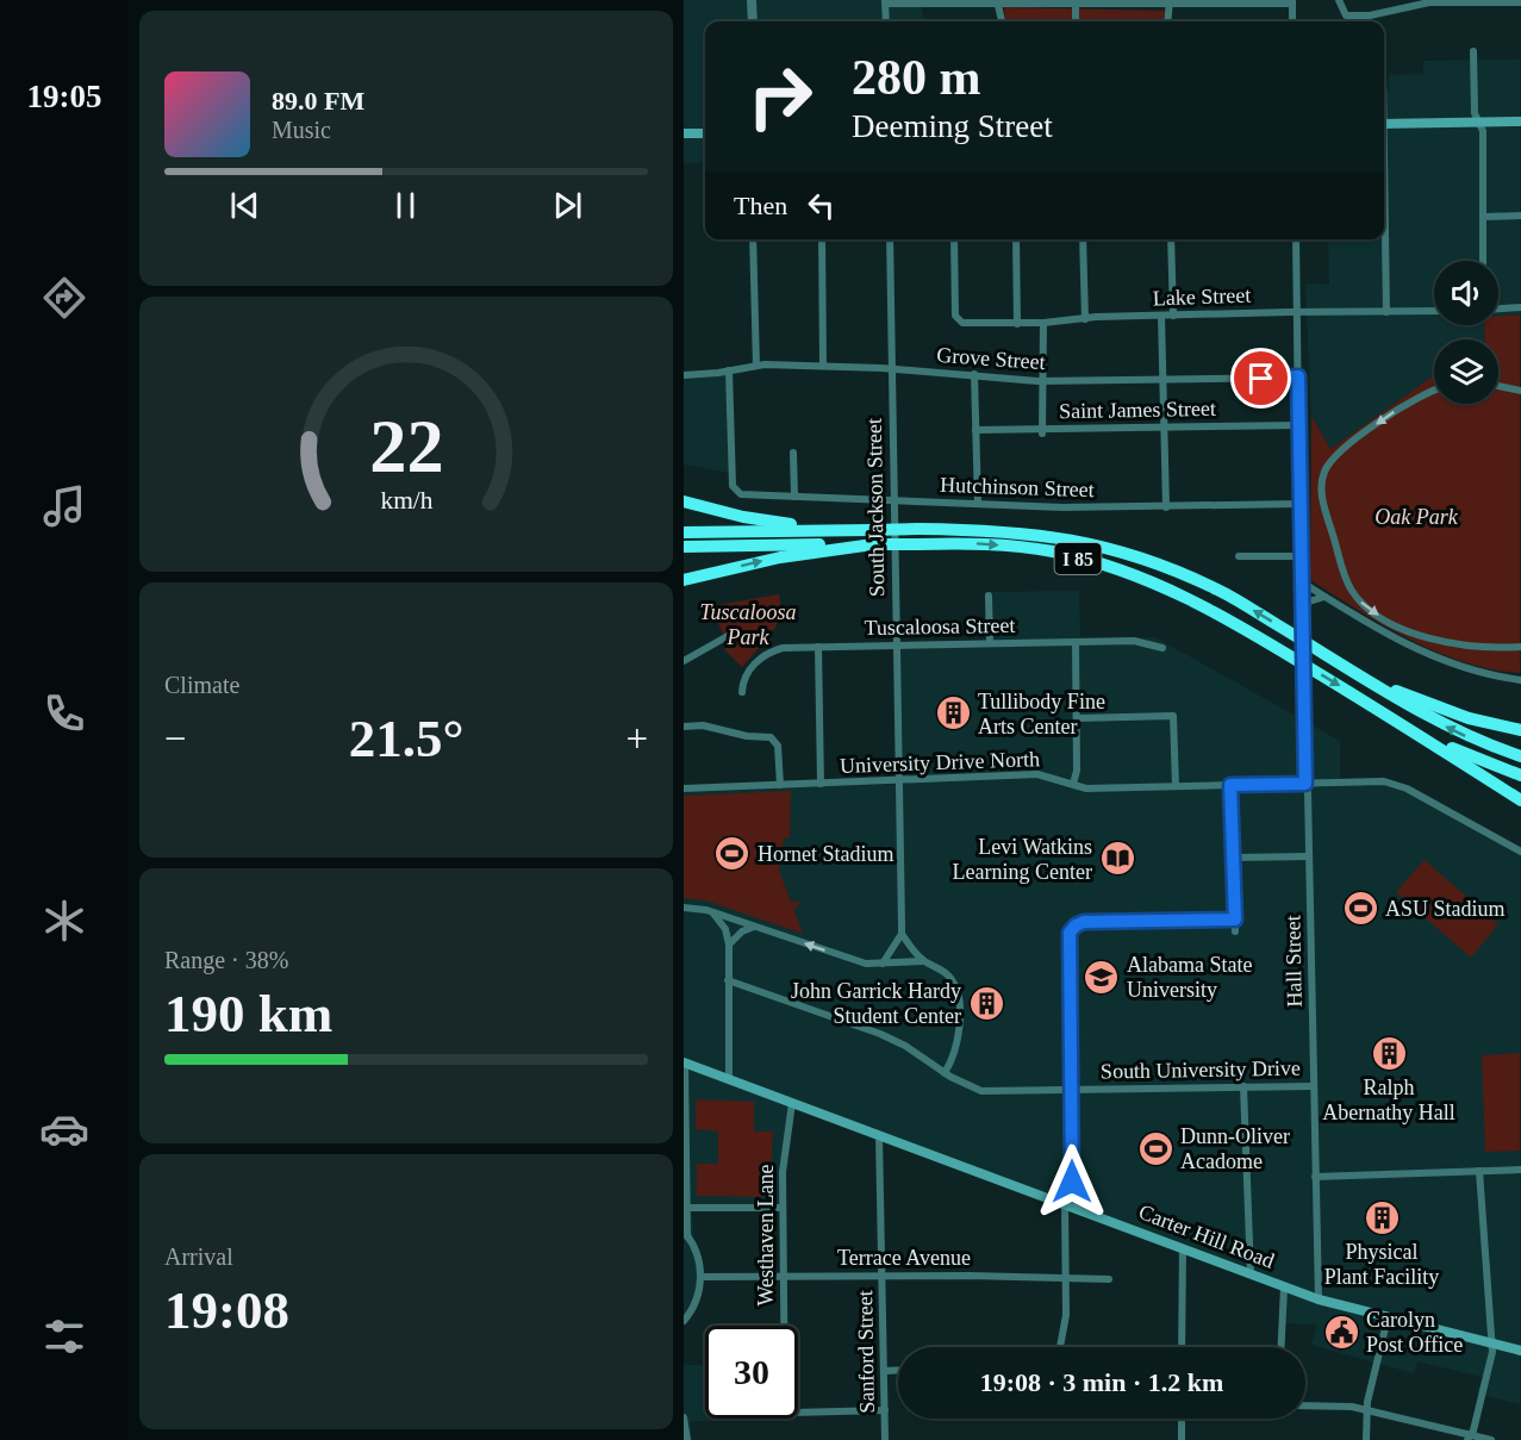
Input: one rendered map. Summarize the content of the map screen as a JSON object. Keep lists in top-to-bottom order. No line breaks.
{"streets":{"highway":["I 85"],"main road":["Carter Hill Road"],"street":["Lake Street","Grove Street","Saint James Street","Hutchinson Street","South Jackson Street","Tuscaloosa Street","University Drive North","Hall Street","South University Drive","Westhaven Lane","Terrace Avenue","Sanford Street"]},"crossings":[["Lake Street","Hall Street"],["Grove Street","Hutchinson Street"],["Grove Street","South Jackson Street"],["Grove Street","Hall Street"],["Saint James Street","Hall Street"],["Hutchinson Street","South Jackson Street"],["Hutchinson Street","Hall Street"],["South Jackson Street","Tuscaloosa Street"],["South Jackson Street","University Drive North"],["University Drive North","Hall Street"],["Hall Street","South University Drive"],["Hall Street","Carter Hill Road"],["Westhaven Lane","Carter Hill Road"],["Westhaven Lane","Terrace Avenue"],["Westhaven Lane","Sanford Street"],["Carter Hill Road","Sanford Street"],["Terrace Avenue","Sanford Street"]],"parks":["Oak Park","Tuscaloosa Park"],"places":{"building":["Tullibody Fine Arts Center","John Garrick Hardy Student Center","Ralph Abernathy Hall","Physical Plant Facility"],"sports":["Hornet Stadium","ASU Stadium","Dunn-Oliver Acadome"],"library":["Levi Watkins Learning Center"],"school or university":["Alabama State University"],"public building":["Carolyn Post Office"]},"page":{"tabs":"19:05","turn":["280 m","Deeming Street"],"song":["89.0 FM","Music"],"then":"Then","tile":["Climate",["Range · 38%","190 km"],["Arrival","19:08"]],"heat":["−","21.5°","+"],"limit":"30","trip":"19:08 · 3 min · 1.2 km","gauge":["22","km/h"]}}
